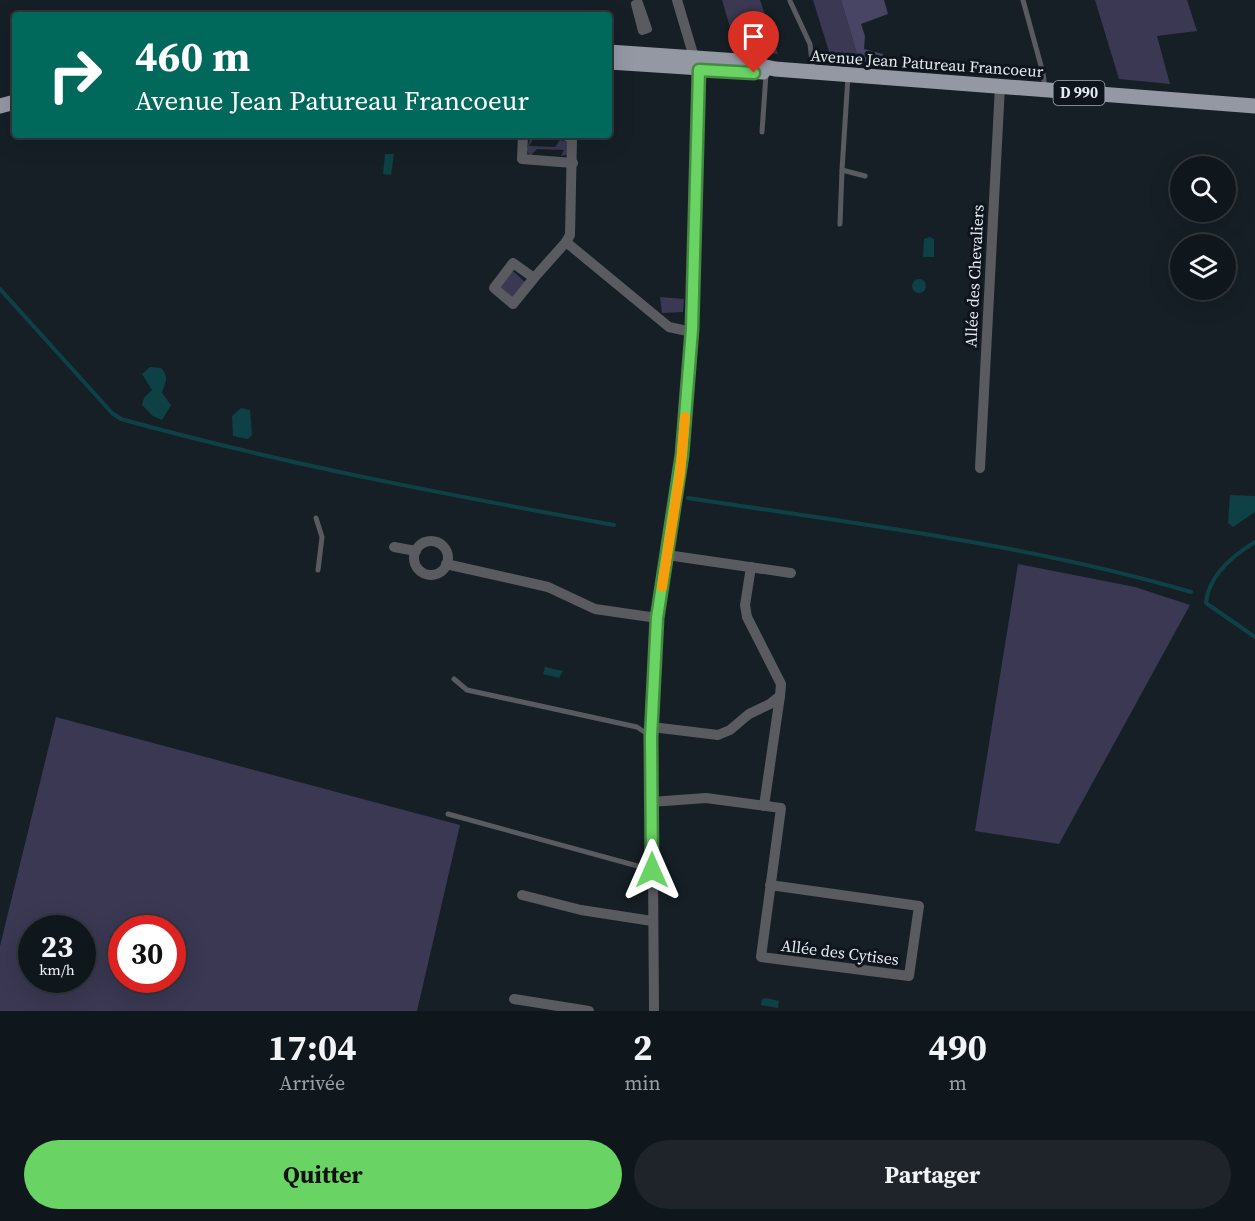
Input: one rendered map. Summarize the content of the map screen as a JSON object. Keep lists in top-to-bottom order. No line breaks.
{"streets":{"main road":["Avenue Jean Patureau Francoeur","D 990"],"street":["Allée des Chevaliers","Allée des Cytises"]},"crossings":[["Avenue Jean Patureau Francoeur","D 990"],["Avenue Jean Patureau Francoeur","Allée des Chevaliers"]],"page":{"turn":["460 m","Avenue Jean Patureau Francoeur"],"speed":"23 km/h","limit":"30","eta":["17:04","Arrivée","2","min","490","m"],"buttons":["Quitter","Partager"]}}
